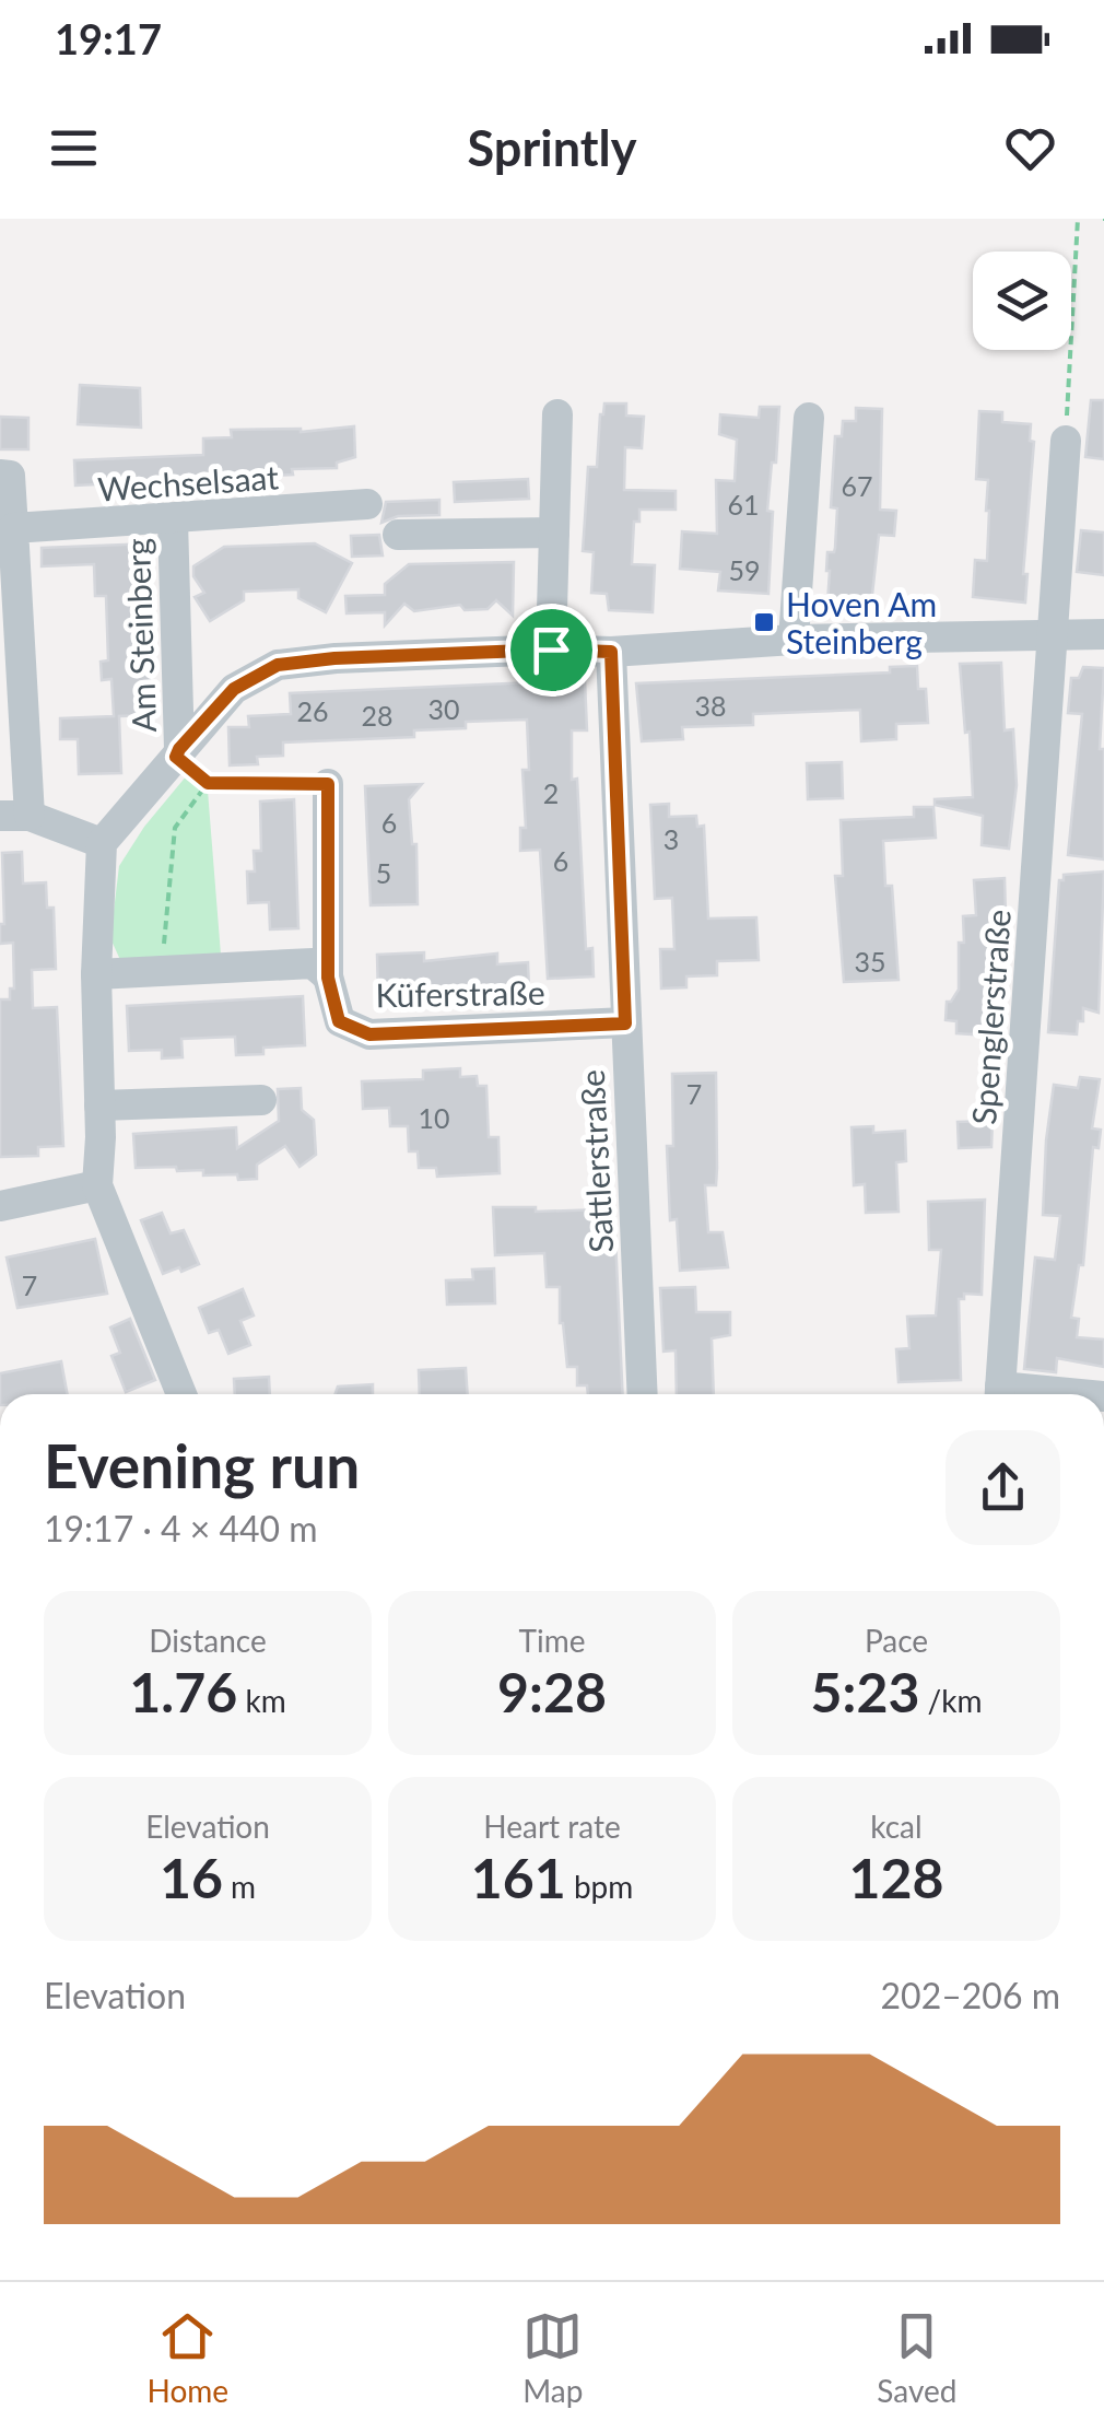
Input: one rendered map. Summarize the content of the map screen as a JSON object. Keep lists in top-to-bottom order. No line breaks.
{"streets":{"street":["Wechselsaat","Am Steinberg","Küferstraße","Spenglerstraße","Sattlerstraße"]},"crossings":[["Wechselsaat","Am Steinberg"],["Am Steinberg","Spenglerstraße"],["Am Steinberg","Sattlerstraße"],["Küferstraße","Sattlerstraße"]],"places":{"transit":["Hoven Am Steinberg"]},"house_numbers":["67","61","59","38","30","26","28","2","6","3","6","5","35","7","10","7"],"page":{"status":"19:17","header":"Sprintly","heading":["Evening run","19:17 · 4 × 440 m"],"stats":[["Distance","1.76 km"],["Time","9:28"],["Pace","5:23 /km"],["Elevation","16 m"],["Heart rate","161 bpm"],["kcal","128"]],"chart":["Elevation","202–206 m"],"tabs":["Home","Map","Saved"]}}
